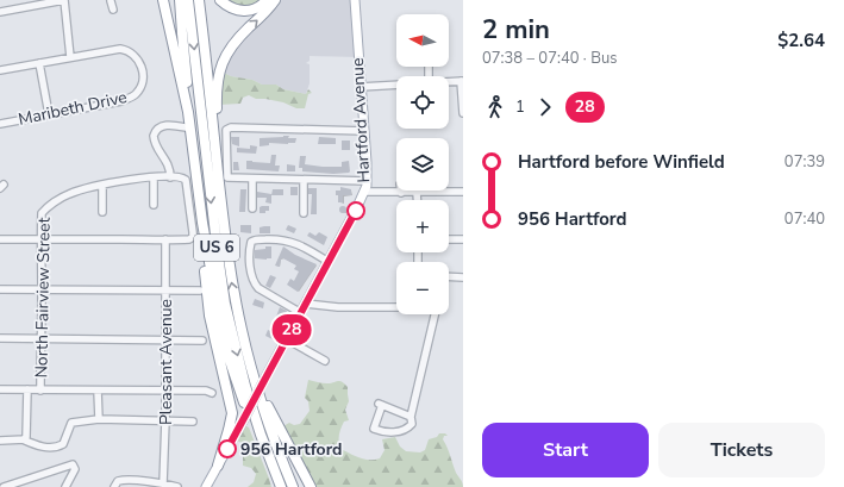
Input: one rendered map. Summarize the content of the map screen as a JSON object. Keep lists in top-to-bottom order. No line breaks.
{"streets":{"highway":["US 6"],"main road":["Hartford Avenue"],"street":["Maribeth Drive","North Fairview Street","Pleasant Avenue"]},"crossings":[["North Fairview Street","Pleasant Avenue"]],"places":["956 Hartford"],"lines":["bus line 28"],"north":"left","page":{"on_map":"28","heading":["2 min","07:38 – 07:40 · Bus","$2.64"],"map_buttons":["+","−"],"legs":["1","28"],"list":[{"name":"Hartford before Winfield","value":"07:39"},{"name":"956 Hartford","value":"07:40"}],"buttons":["Start","Tickets"]}}
